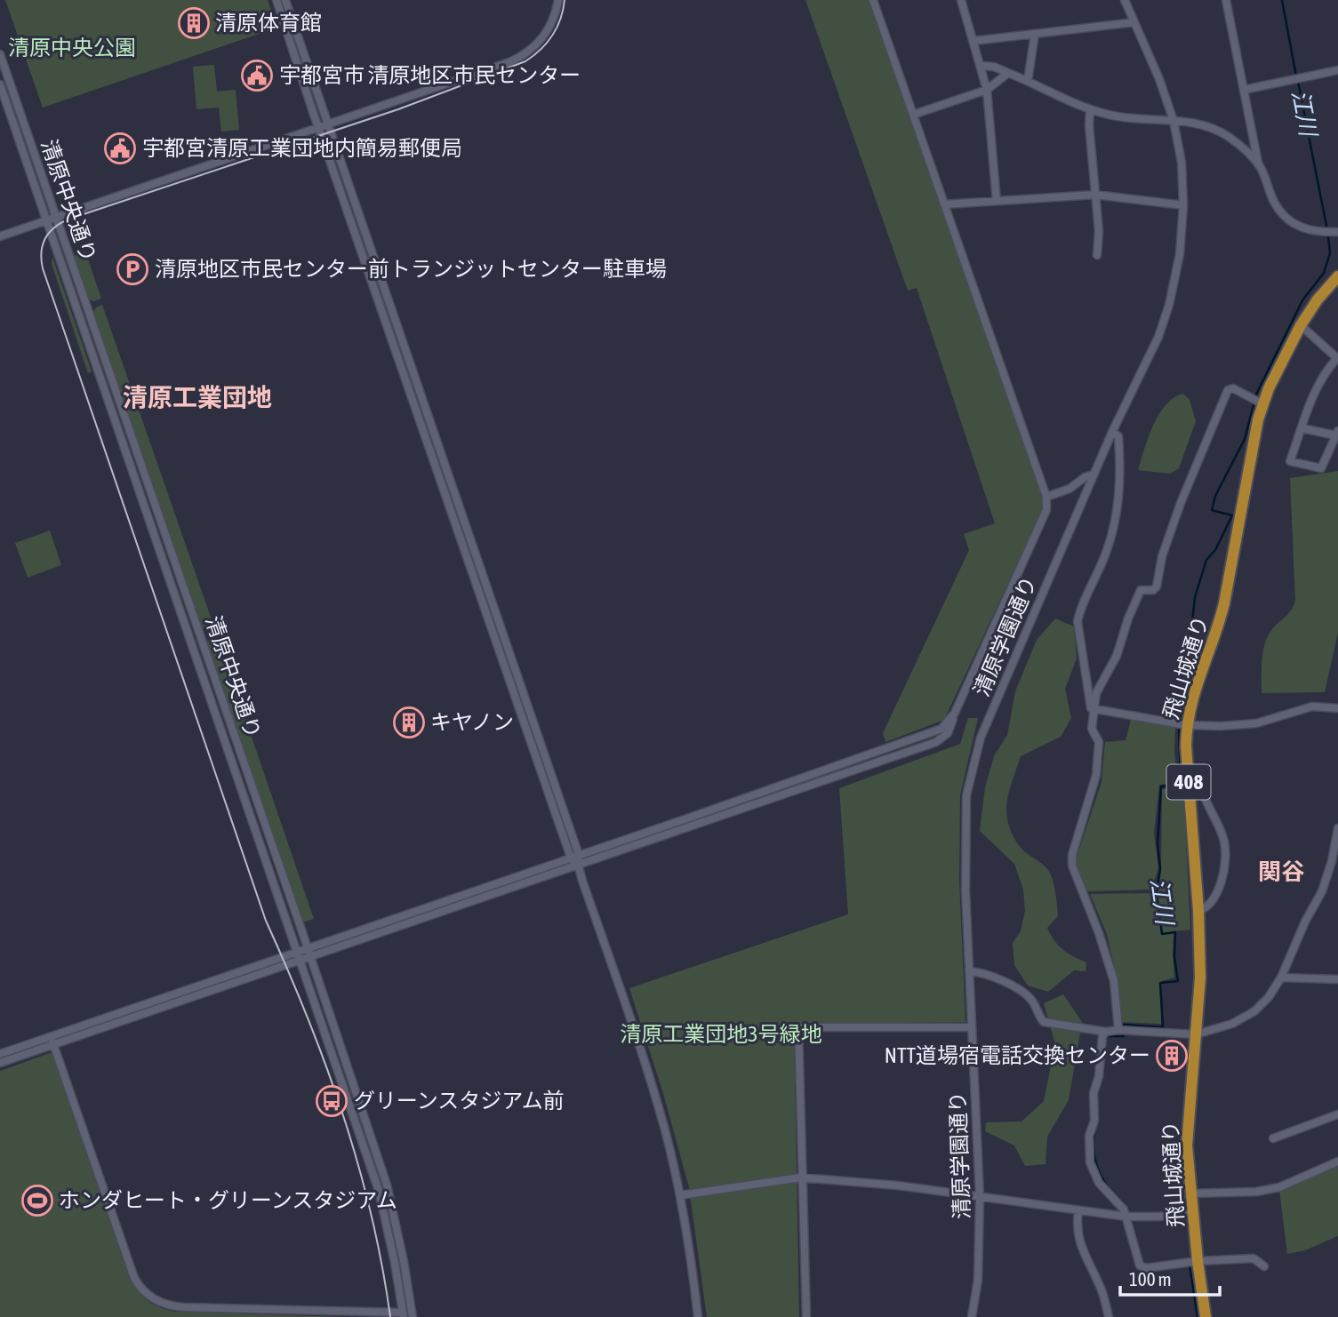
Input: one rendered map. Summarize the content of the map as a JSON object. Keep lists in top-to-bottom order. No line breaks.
{"streets":{"highway":["飛山城通り","408"],"street":["清原中央通り","清原学園通り"]},"districts":["清原工業団地","関谷"],"water":["江川"],"parks":["清原中央公園","清原工業団地3号緑地"],"places":{"building":["清原体育館","キヤノン","NTT道場宿電話交換センター"],"public building":["宇都宮市 清原地区市民センター","宇都宮清原工業団地内簡易郵便局"],"parking":["清原地区市民センター前トランジットセンター駐車場"],"bus stop":["グリーンスタジアム前"],"sports":["ホンダヒート・グリーンスタジアム"]},"scale_bar":"100 m"}
